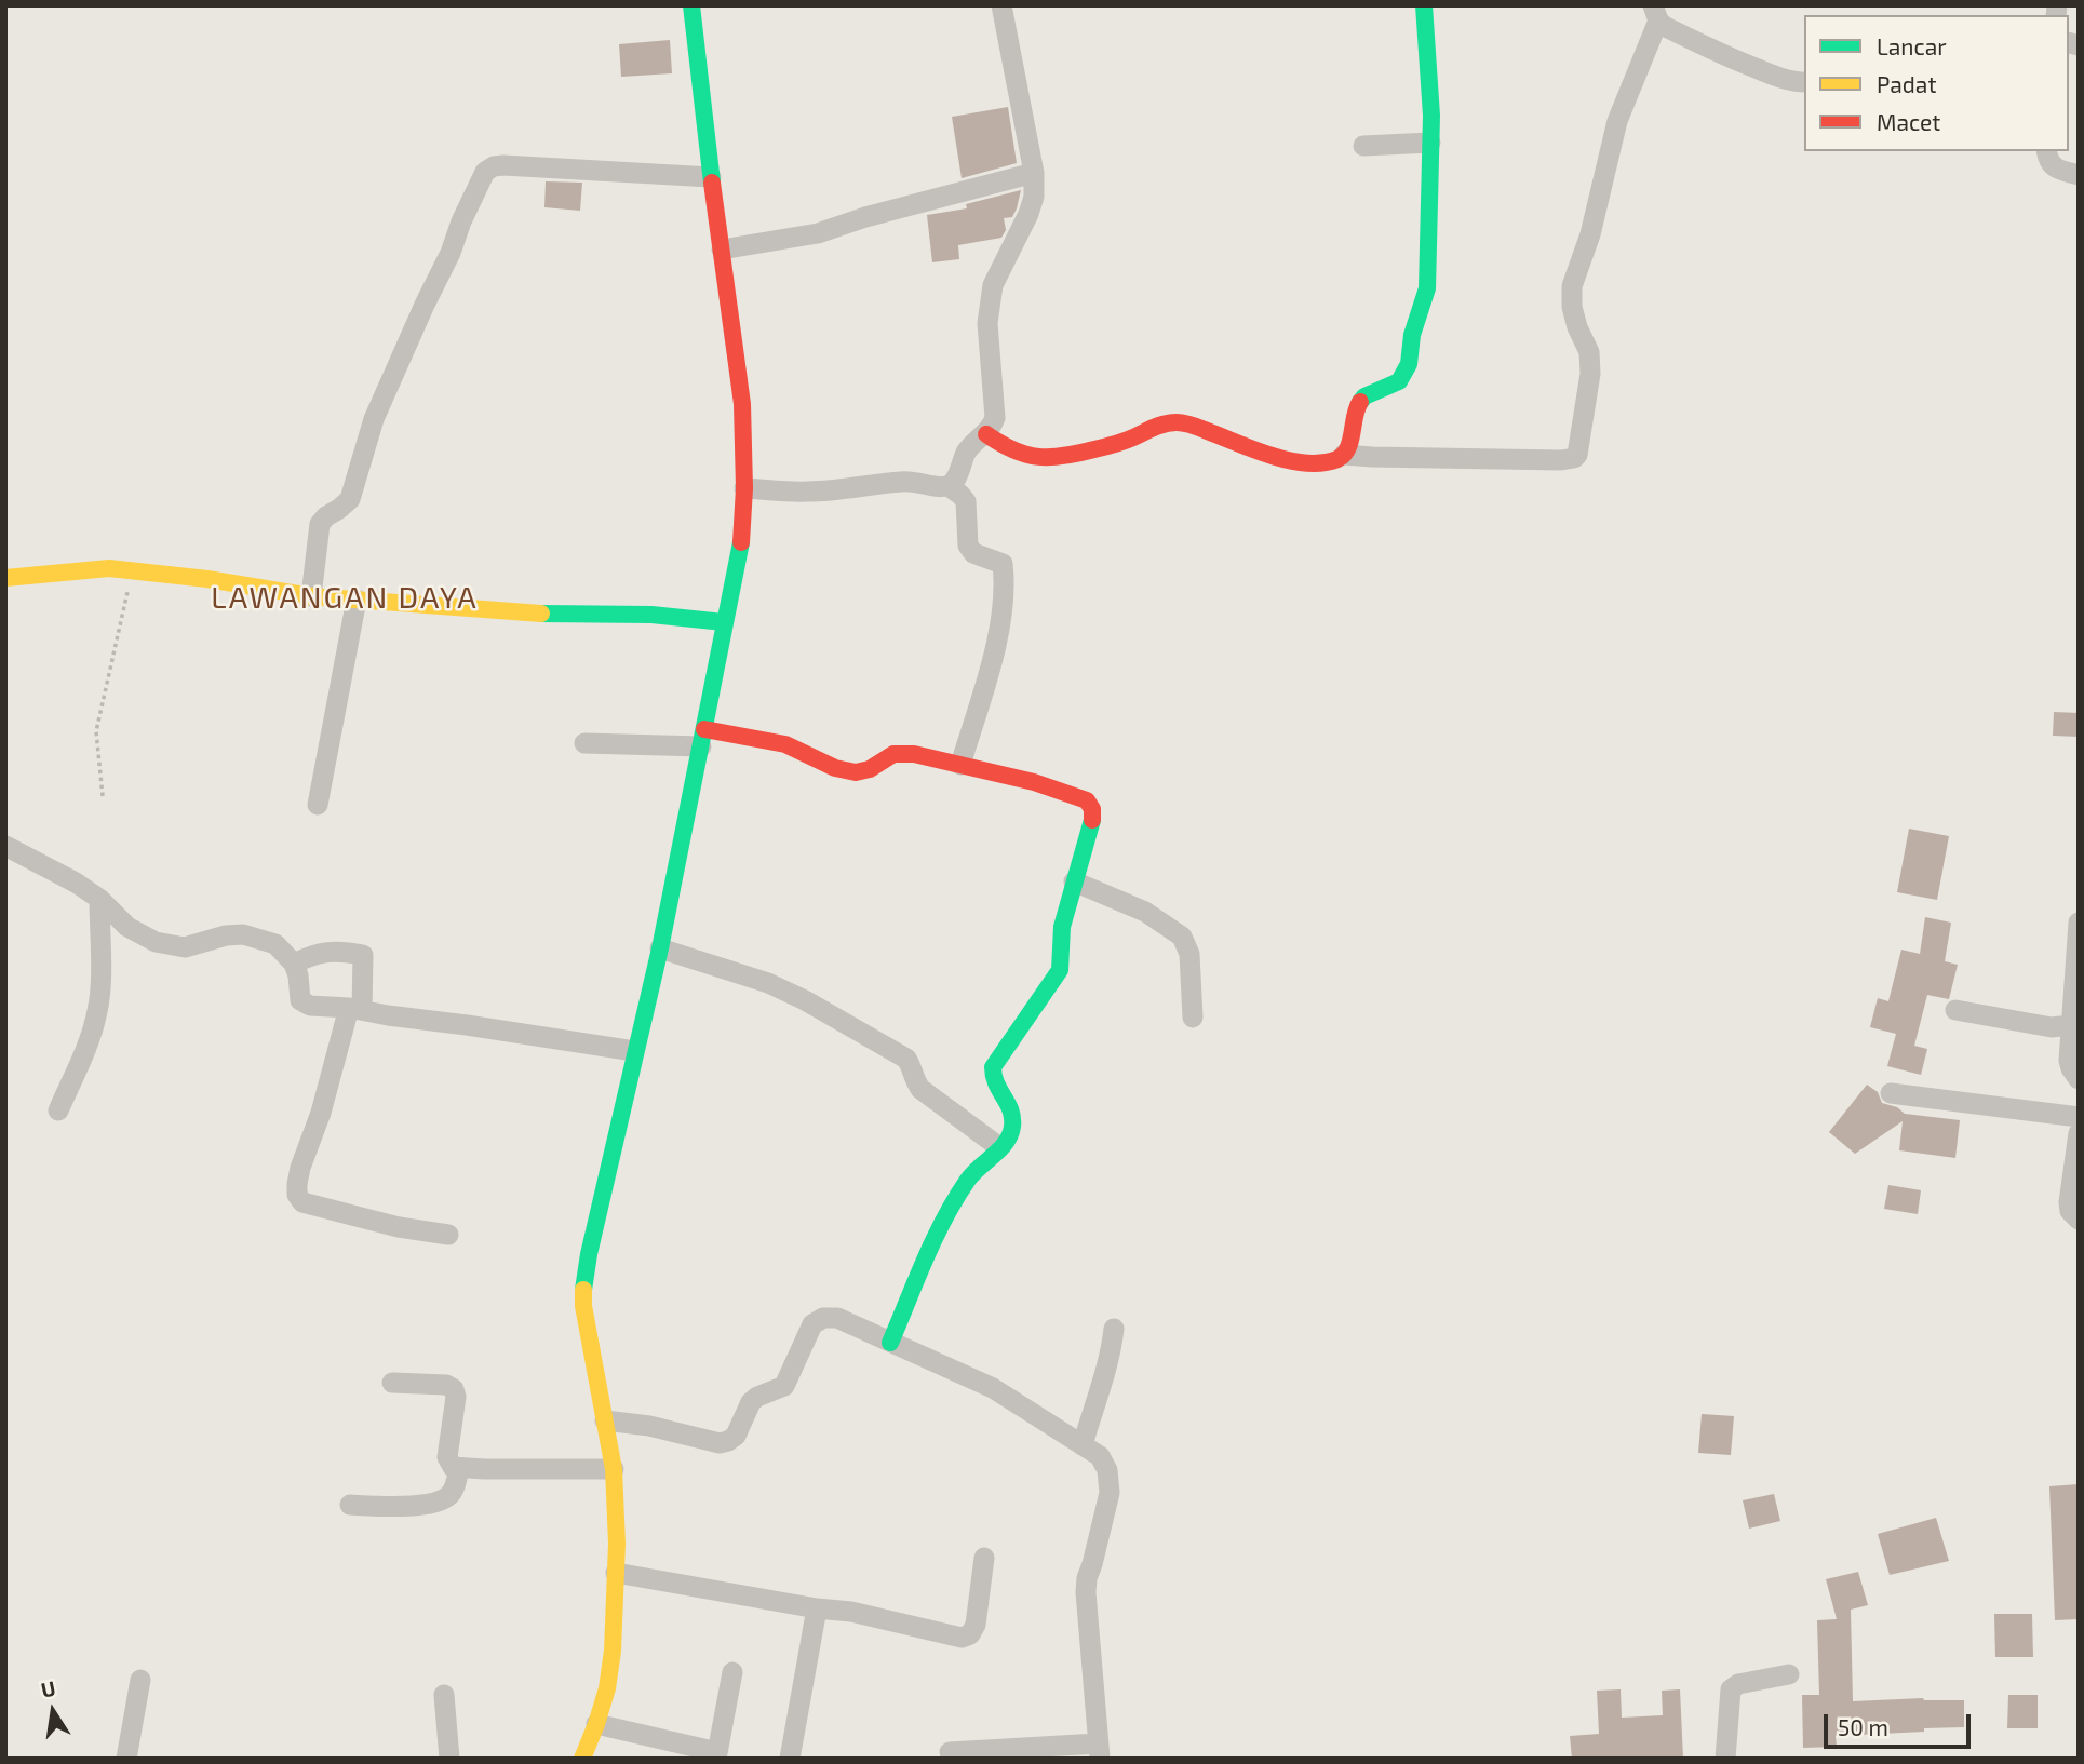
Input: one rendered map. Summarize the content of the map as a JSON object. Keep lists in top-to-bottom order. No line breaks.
{"districts":["LAWANGAN DAYA"],"legend":["Lancar","Padat","Macet"],"scale_bar":"50 m","north":"top"}
